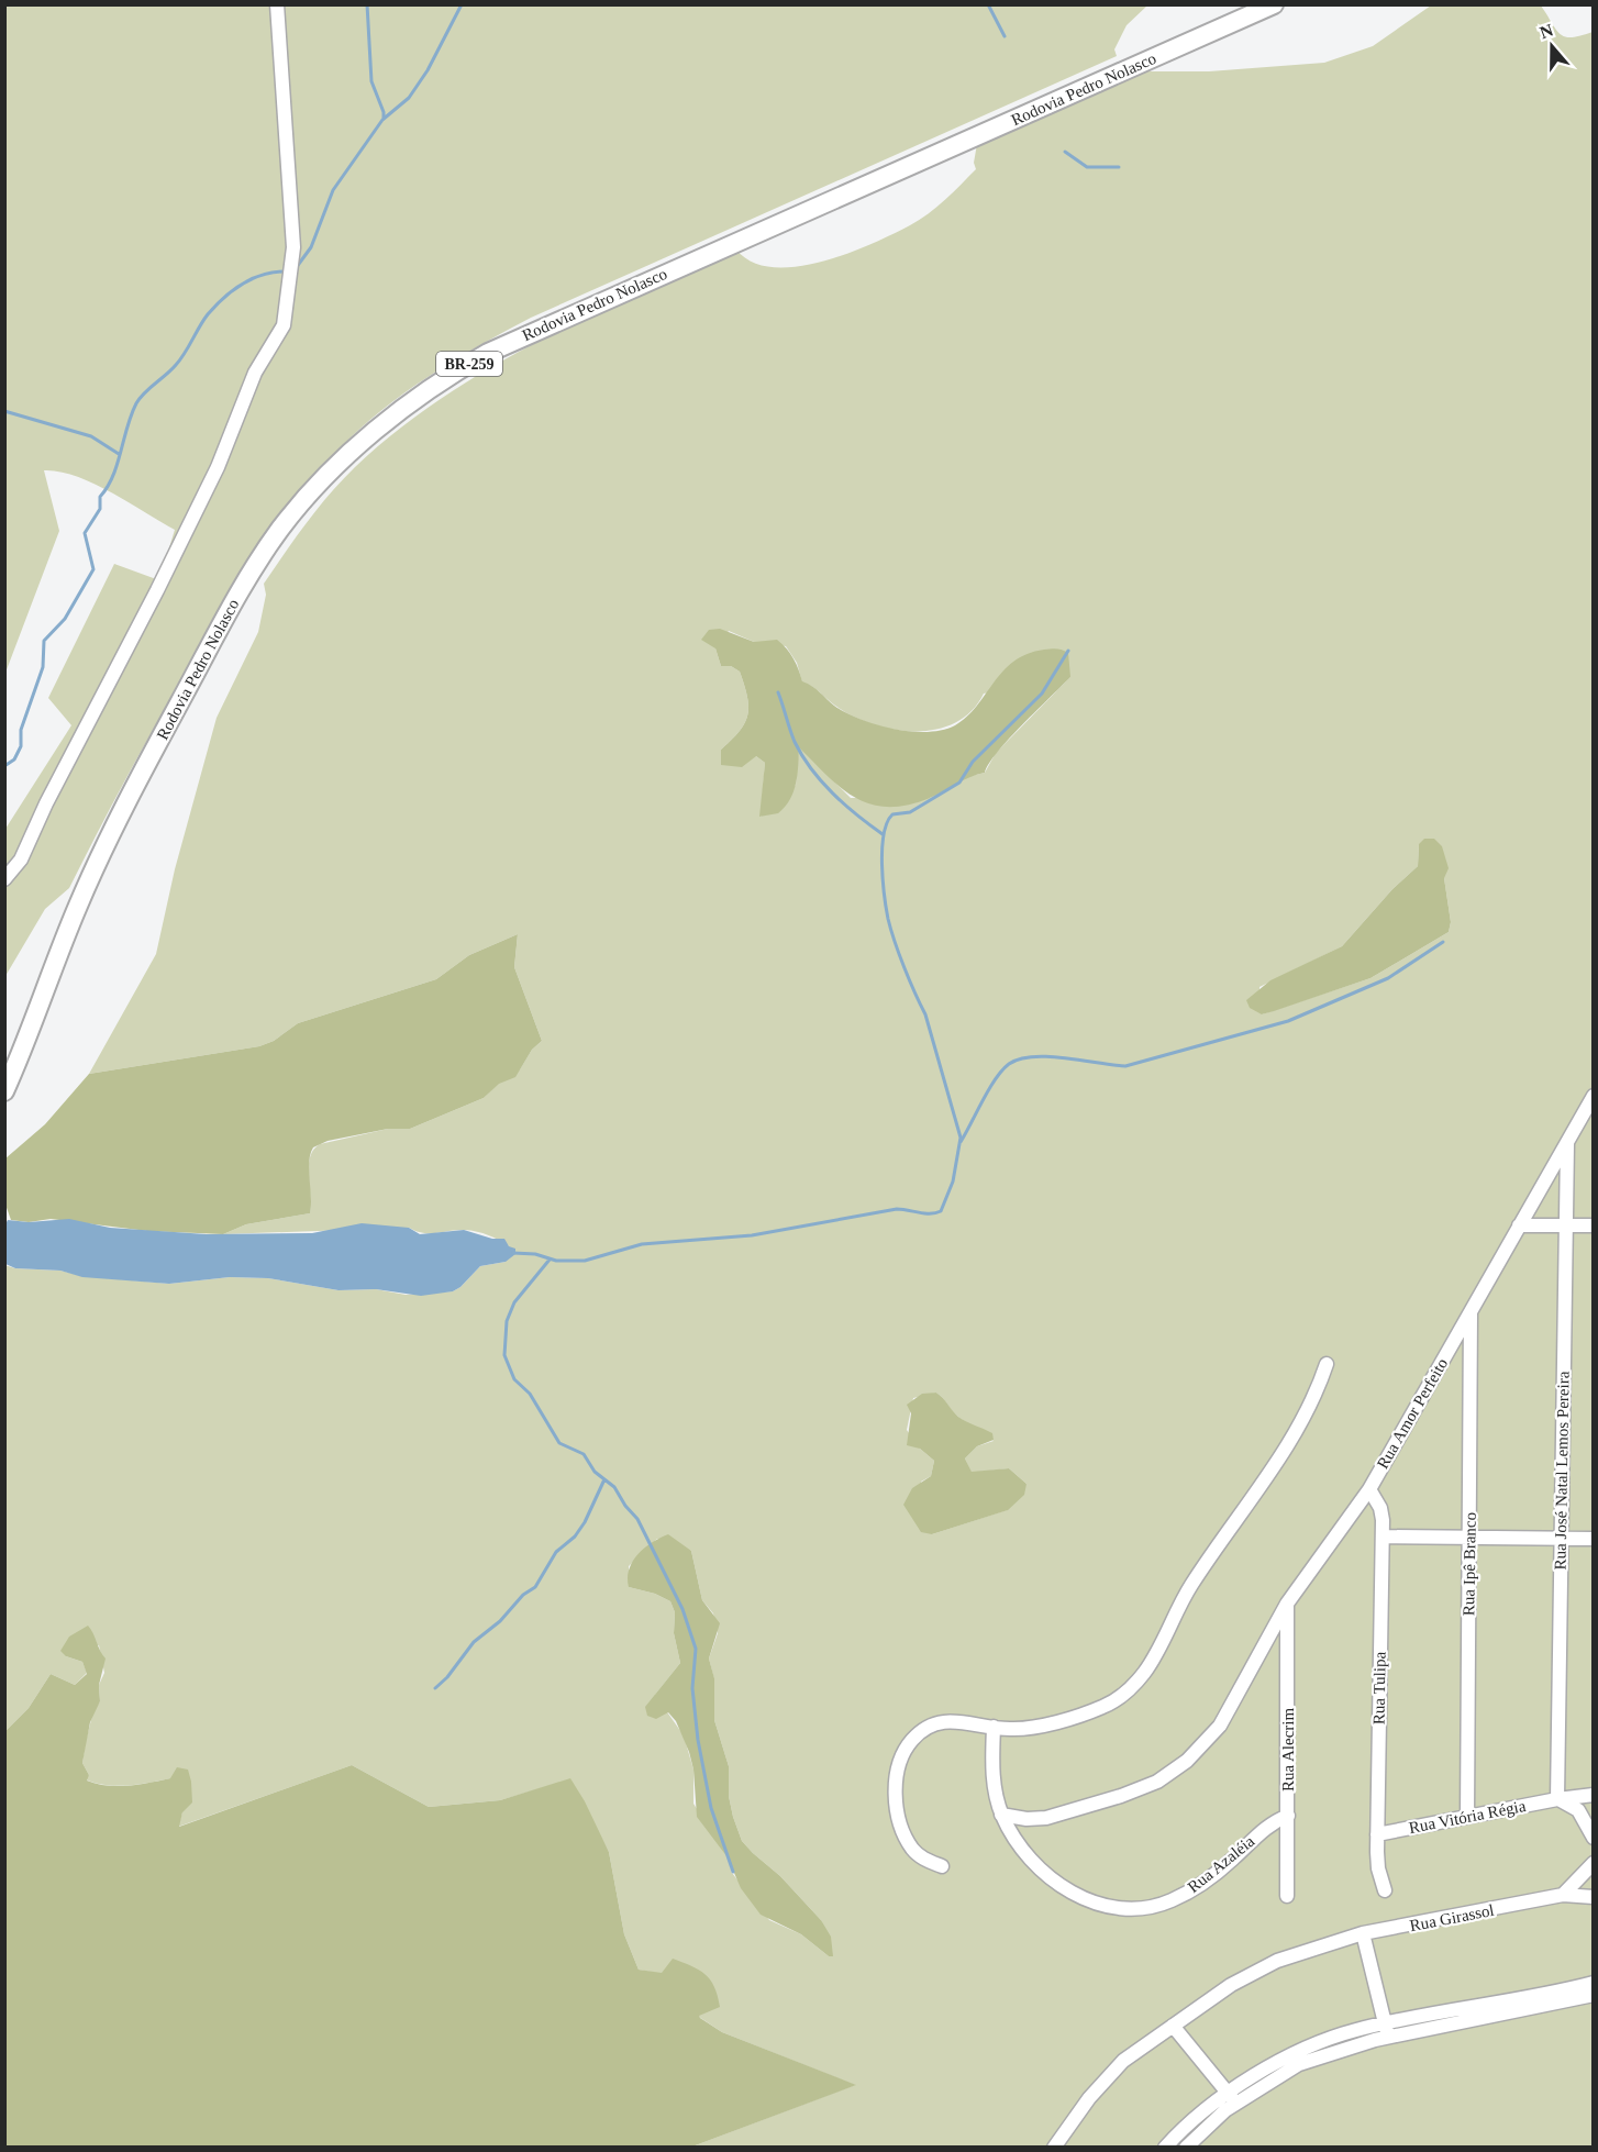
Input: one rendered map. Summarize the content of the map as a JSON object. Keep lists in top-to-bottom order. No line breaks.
{"streets":{"highway":["Rodovia Pedro Nolasco","BR-259"],"street":["Rua Amor Perfeito","Rua José Natal Lemos Pereira","Rua Ipê Branco","Rua Tulipa","Rua Alecrim","Rua Vitória Régia","Rua Azaléia","Rua Girassol"]},"crossings":[["Rua Amor Perfeito","Rua José Natal Lemos Pereira"],["Rua Amor Perfeito","Rua Ipê Branco"],["Rua Amor Perfeito","Rua Tulipa"],["Rua Amor Perfeito","Rua Alecrim"],["Rua Amor Perfeito","Rua Azaléia"],["Rua José Natal Lemos Pereira","Rua Vitória Régia"],["Rua Ipê Branco","Rua Vitória Régia"],["Rua Tulipa","Rua Vitória Régia"],["Rua Alecrim","Rua Azaléia"]],"north":"top"}
